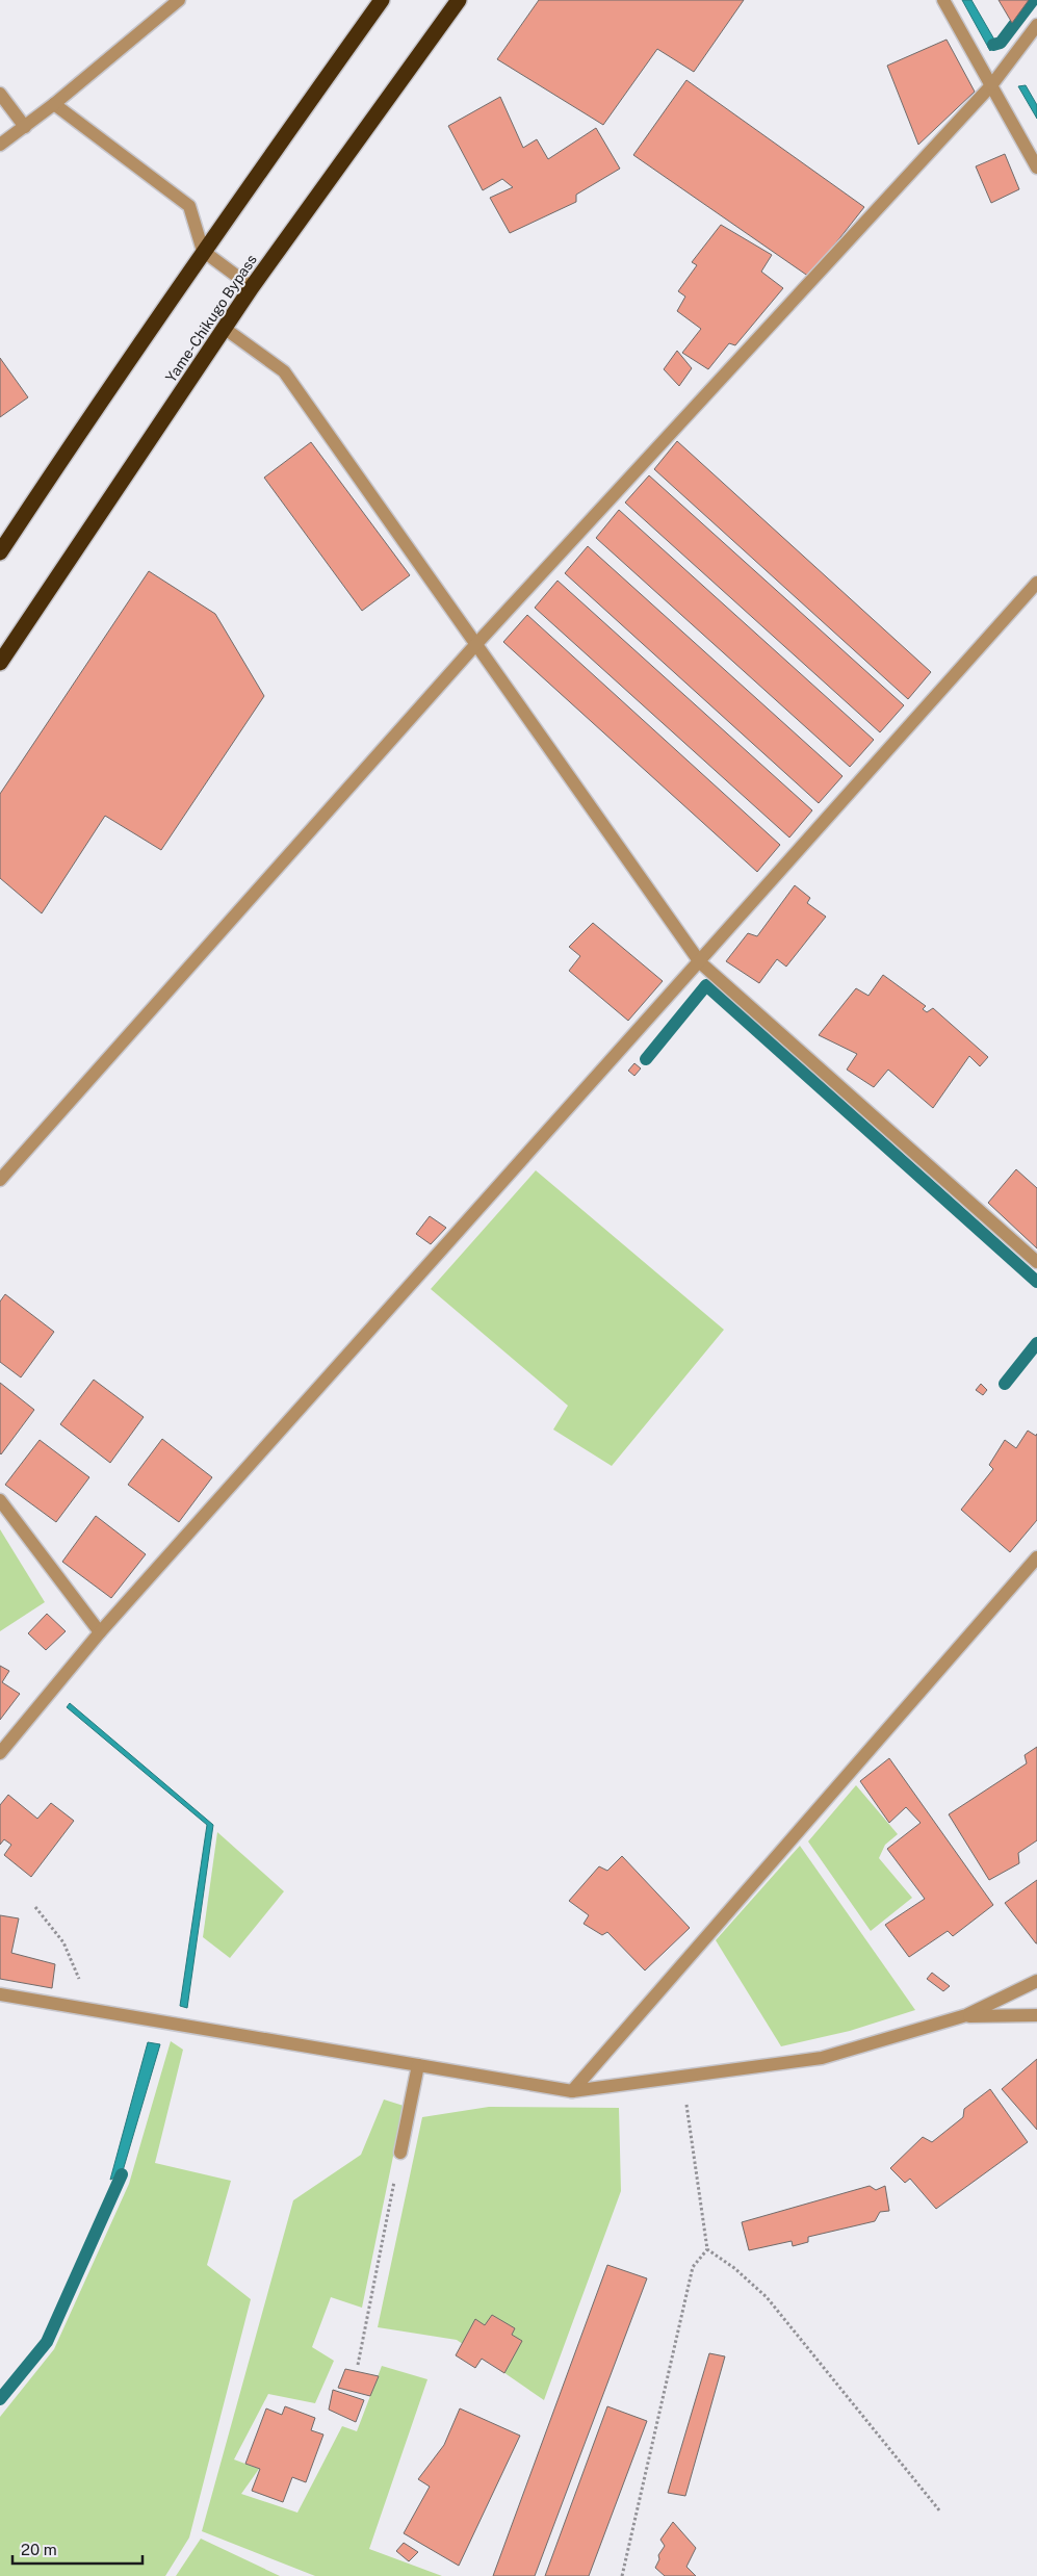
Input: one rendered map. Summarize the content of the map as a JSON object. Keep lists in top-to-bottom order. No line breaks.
{"streets":{"highway":["Yame-Chikugo Bypass"]},"scale_bar":"20 m"}
